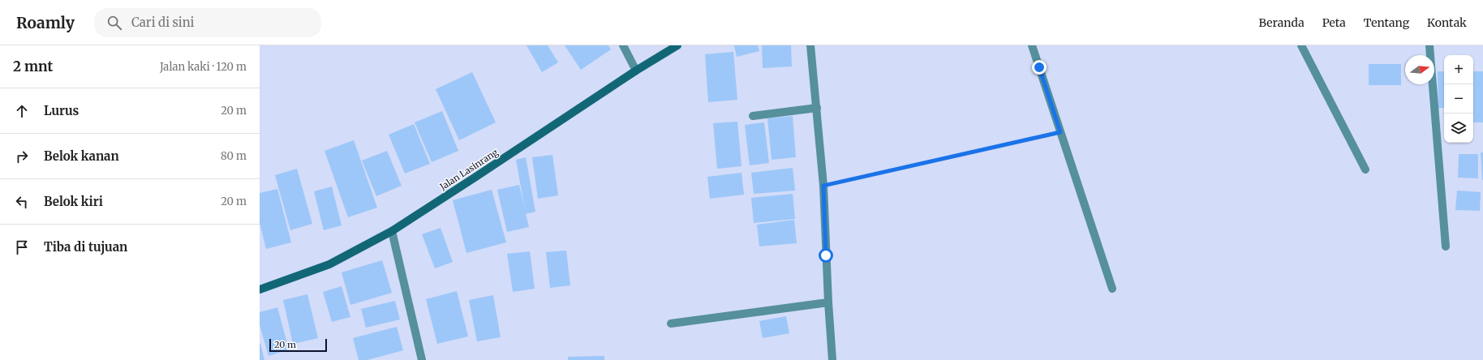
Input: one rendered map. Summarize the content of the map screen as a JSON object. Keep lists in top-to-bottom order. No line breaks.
{"streets":{"street":["Jalan Lasinrang"]},"scale_bar":"20 m","north":"right","page":{"header":"Roamly","search":"Cari di sini","nav":["Beranda","Peta","Tentang","Kontak"],"heading":["2 mnt","Jalan kaki · 120 m"],"map_buttons":["+","−"],"list":[["Lurus","20 m"],["Belok kanan","80 m"],["Belok kiri","20 m"],"Tiba di tujuan"],"scale":"20 m"}}
